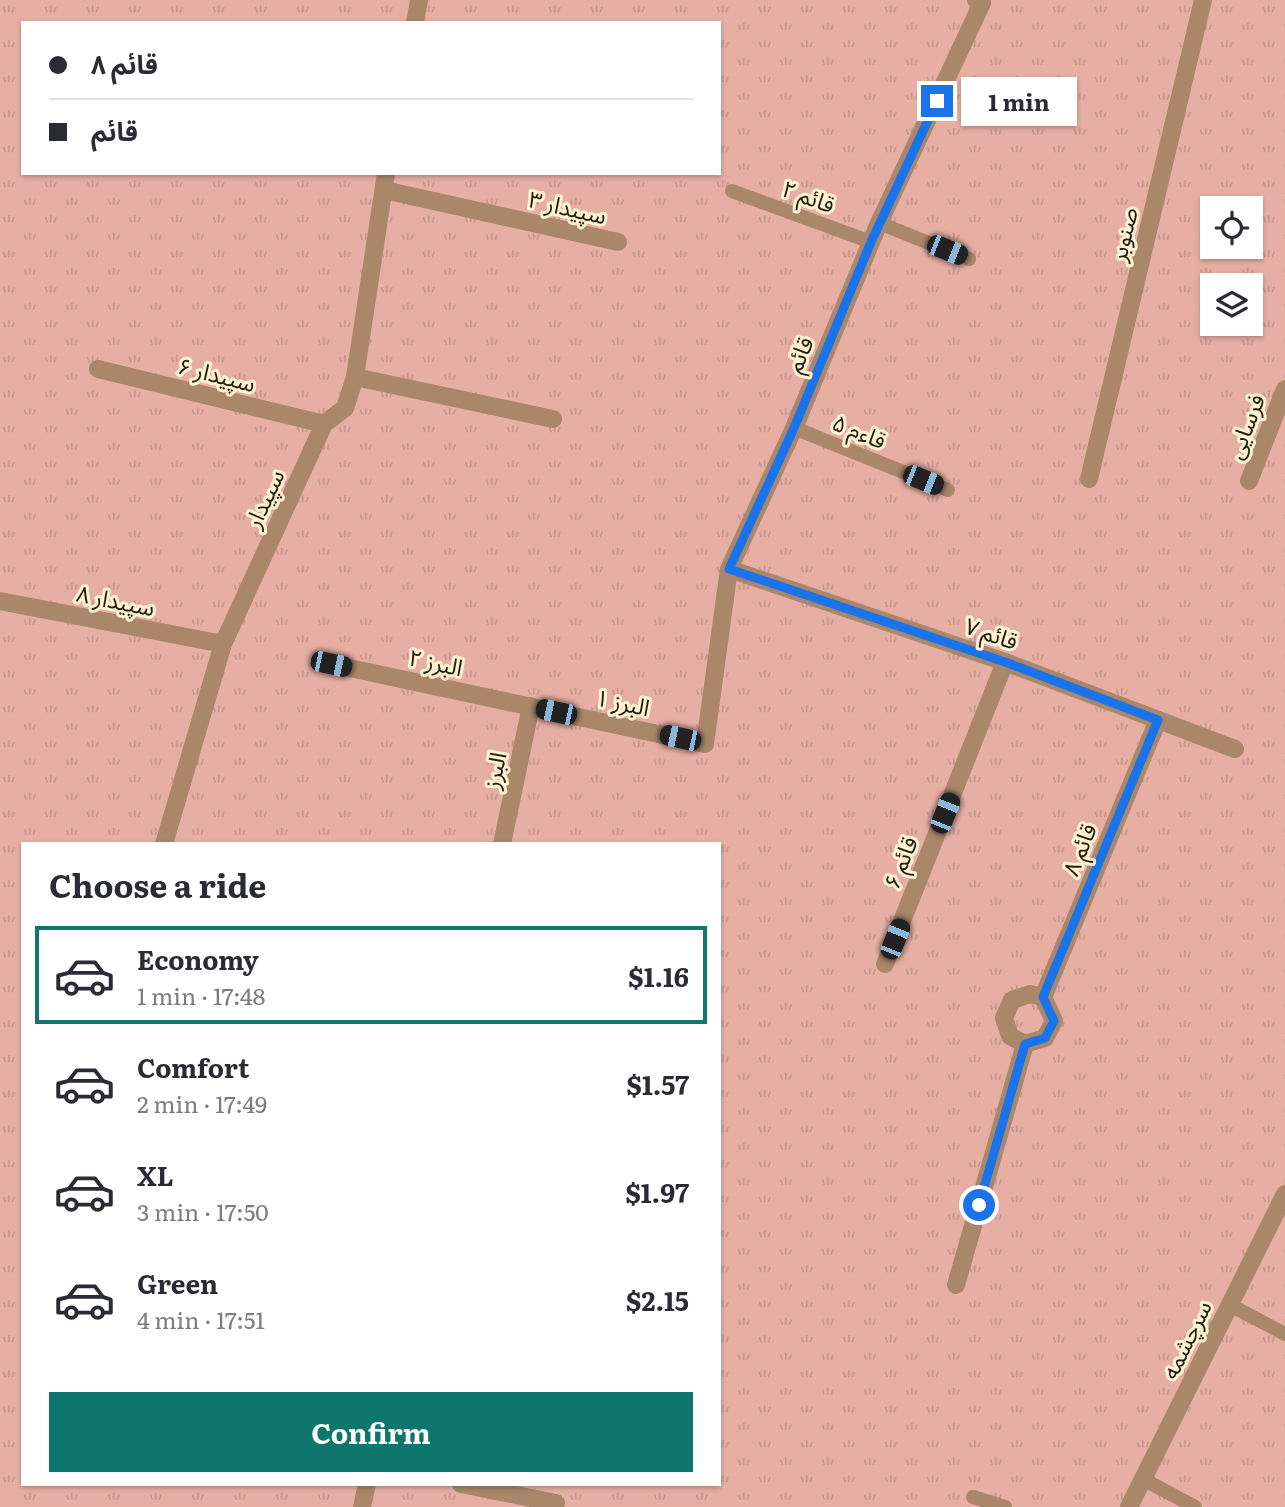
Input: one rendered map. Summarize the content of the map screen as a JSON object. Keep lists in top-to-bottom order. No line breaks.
{"streets":{"street":["سپیدار ۳","صنوبر","قائم","سپیدار ۶","فرسایی","سپیدار","سپیدار ۸","قائم ۷","البرز ۲","البرز ۱","البرز","قائم ۸","قائم ۶","سرچشمه"],"lane":["قائم ۲","قاءم ۵"]},"crossings":[["قائم ۲","قائم"],["سپیدار ۳","سپیدار"],["قائم","قاءم ۵"],["قائم","قائم ۷"],["قائم","البرز ۱"],["سپیدار ۶","سپیدار"],["سپیدار","سپیدار ۸"],["قائم ۷","قائم ۸"],["قائم ۷","قائم ۶"],["البرز ۲","البرز ۱"],["البرز ۲","البرز"],["البرز ۱","البرز"]],"page":{"banner":["قائم ۸","قائم"],"bubble":"1 min","heading":"Choose a ride","list":[{"name":"Economy","note":"1 min · 17:48","value":"$1.16"},{"name":"Comfort","note":"2 min · 17:49","value":"$1.57"},{"name":"XL","note":"3 min · 17:50","value":"$1.97"},{"name":"Green","note":"4 min · 17:51","value":"$2.15"}],"buttons":"Confirm"}}
